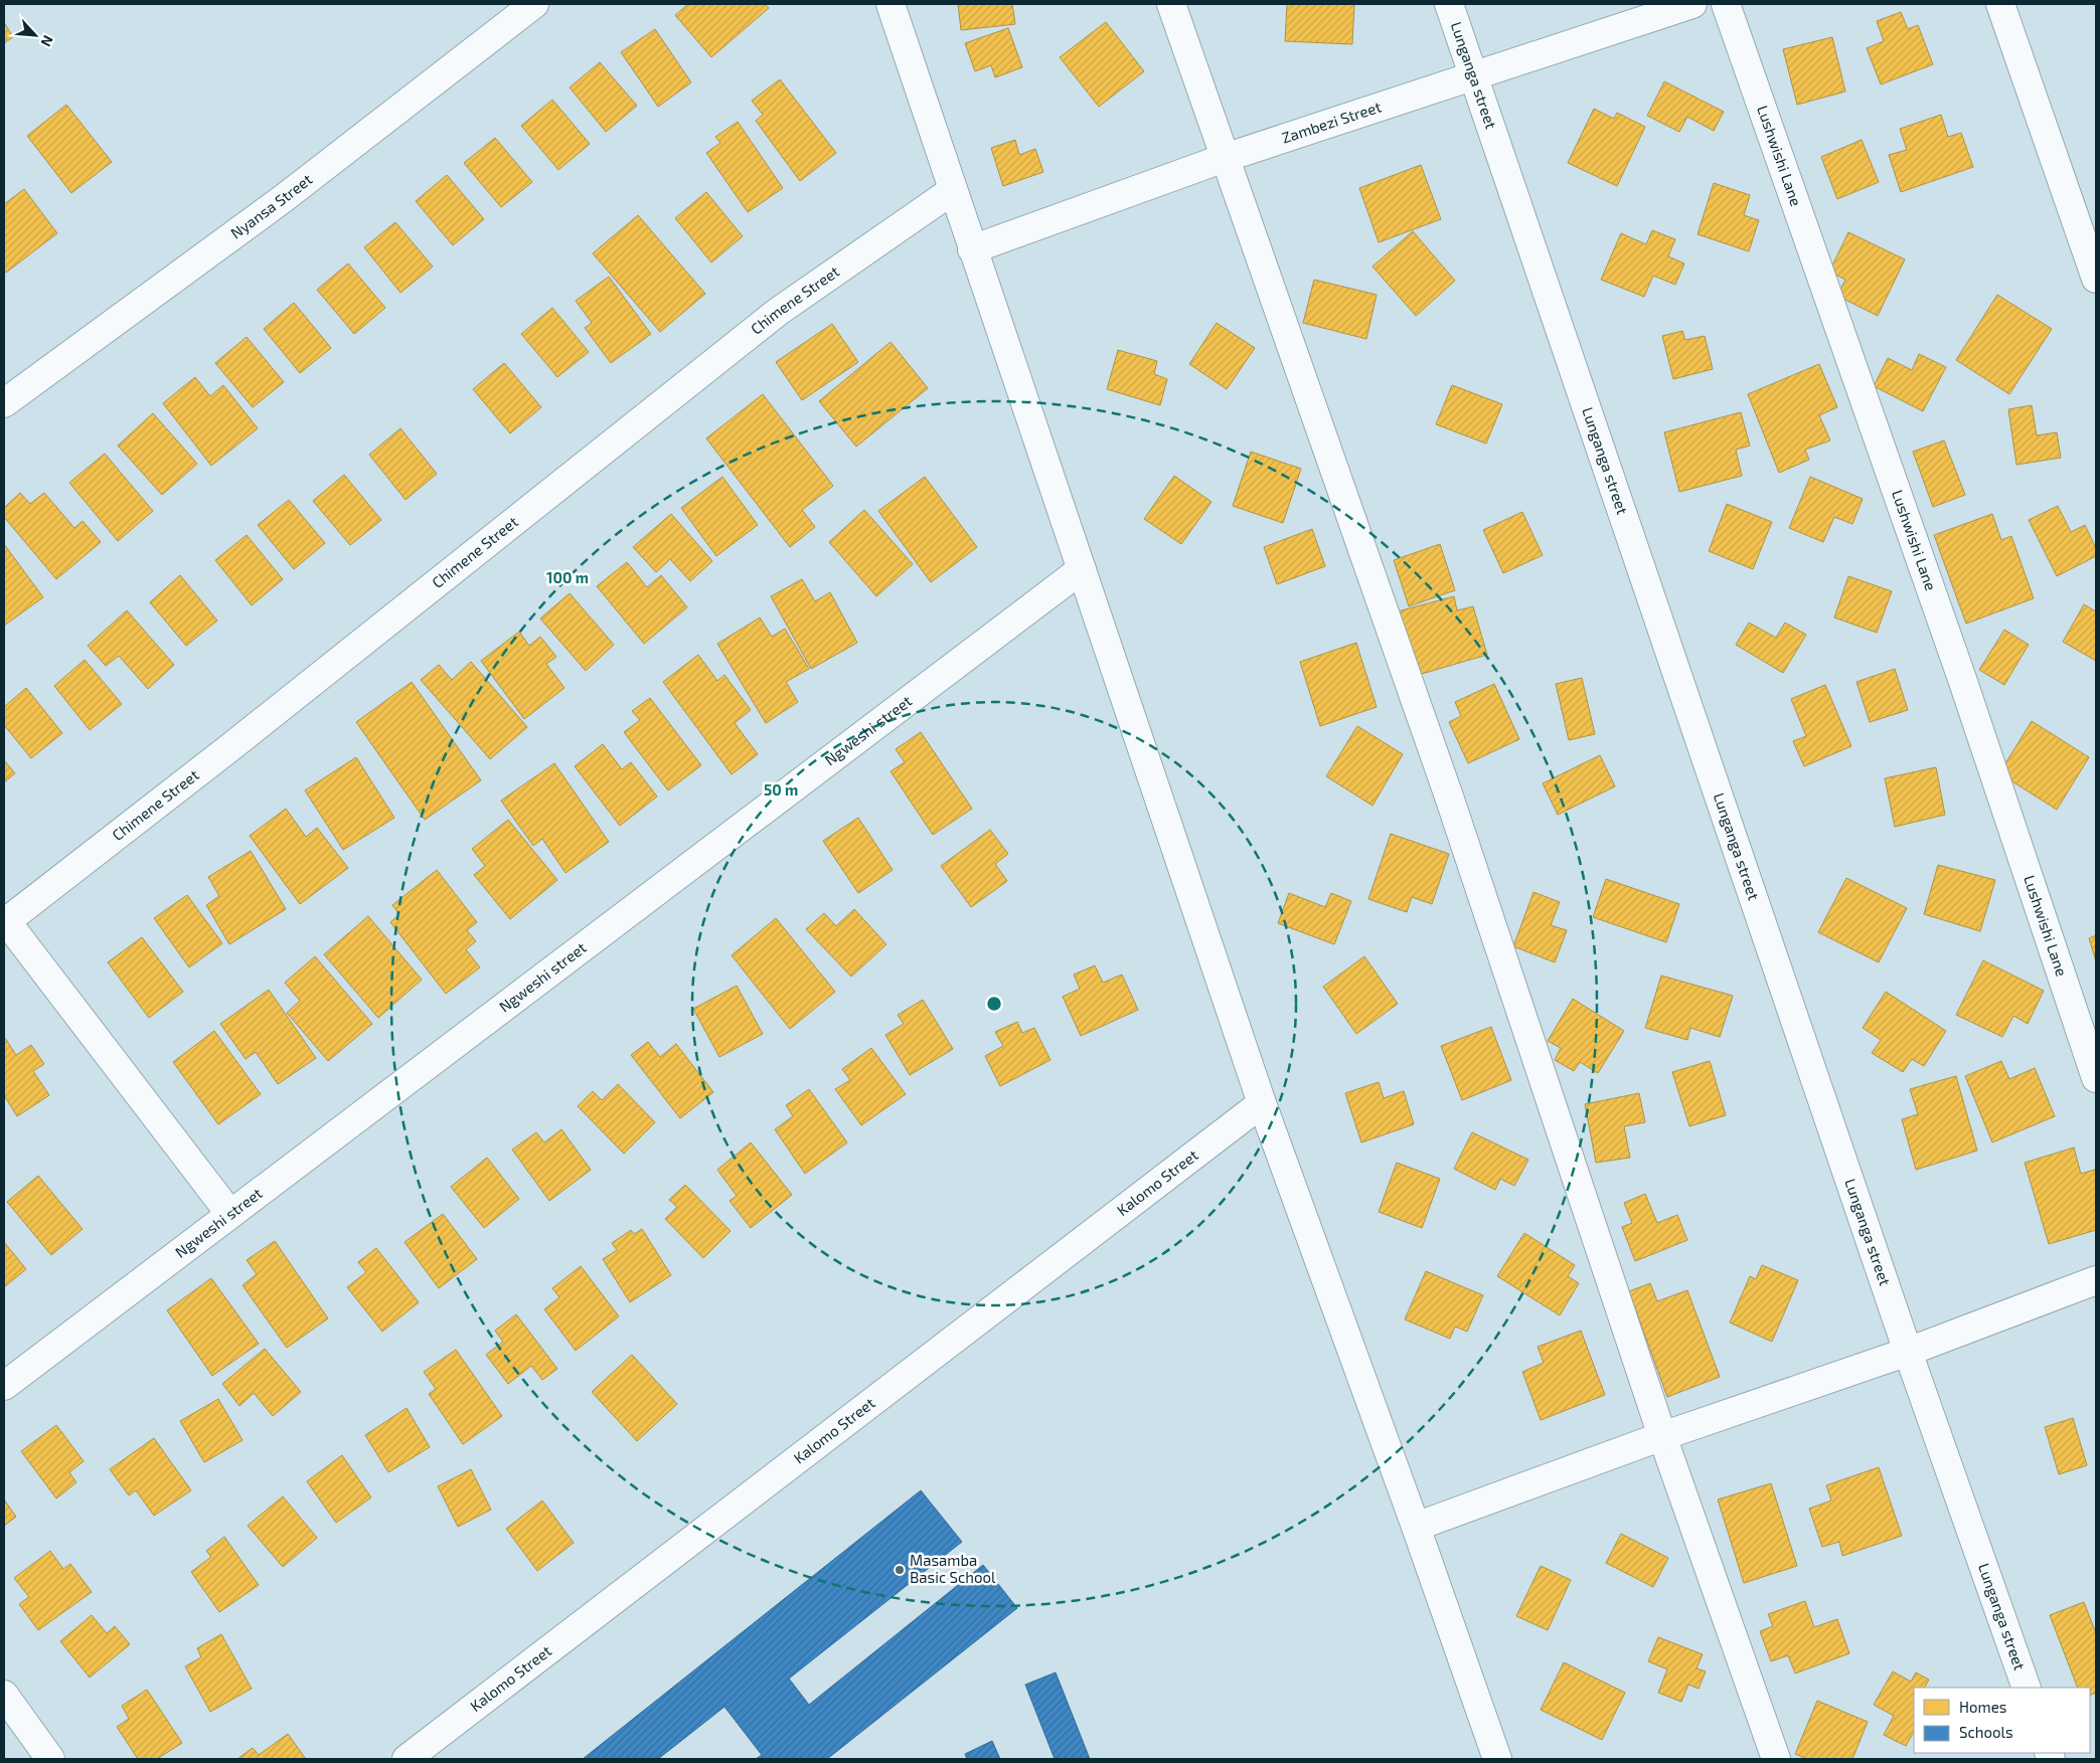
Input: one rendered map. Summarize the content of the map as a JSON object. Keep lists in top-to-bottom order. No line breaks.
{"streets":{"street":["Lunganga street","Zambezi Street","Lushwishi Lane","Nyansa Street","Chimene Street","Ngweshi street","Kalomo Street"]},"crossings":[["Lunganga street","Zambezi Street"]],"places":["Masamba Basic School"],"legend":["Homes","Schools"],"north":"bottom right","rings":["100 m","50 m"]}
